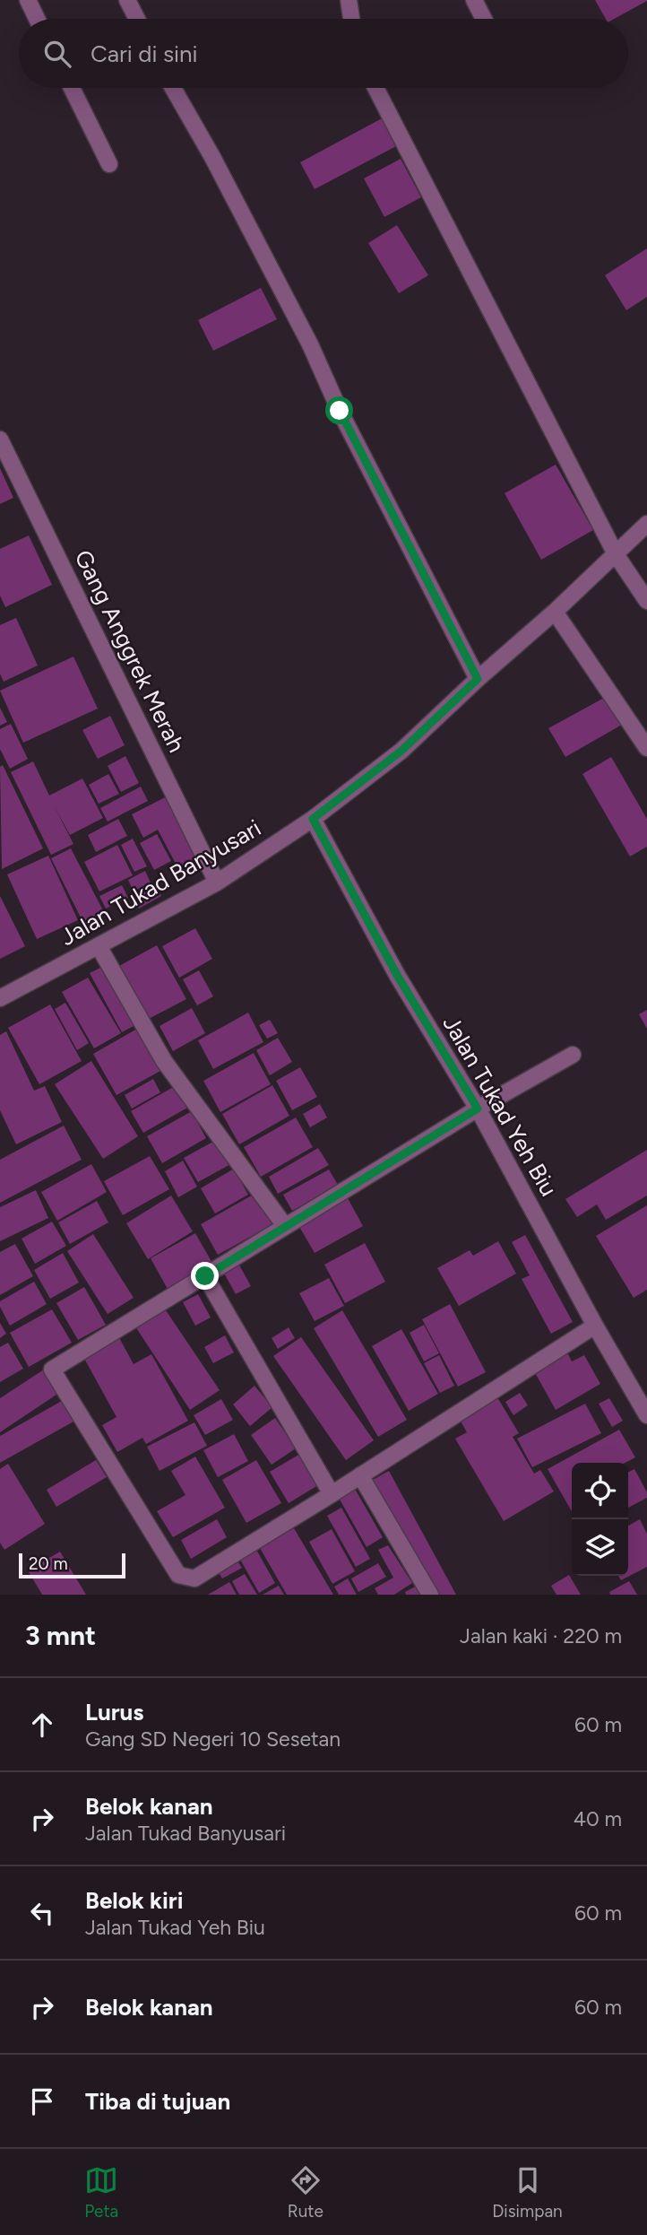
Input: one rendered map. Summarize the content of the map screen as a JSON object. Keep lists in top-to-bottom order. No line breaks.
{"streets":{"street":["Gang Anggrek Merah","Jalan Tukad Banyusari","Jalan Tukad Yeh Biu"]},"crossings":[["Gang Anggrek Merah","Jalan Tukad Banyusari"],["Jalan Tukad Banyusari","Jalan Tukad Yeh Biu"]],"scale_bar":"20 m","page":{"search":"Cari di sini","scale":"20 m","heading":["3 mnt","Jalan kaki · 220 m"],"list":[["Lurus","Gang SD Negeri 10 Sesetan","60 m"],["Belok kanan","Jalan Tukad Banyusari","40 m"],["Belok kiri","Jalan Tukad Yeh Biu","60 m"],["Belok kanan","60 m"],"Tiba di tujuan"],"nav":["Peta","Rute","Disimpan"]}}
